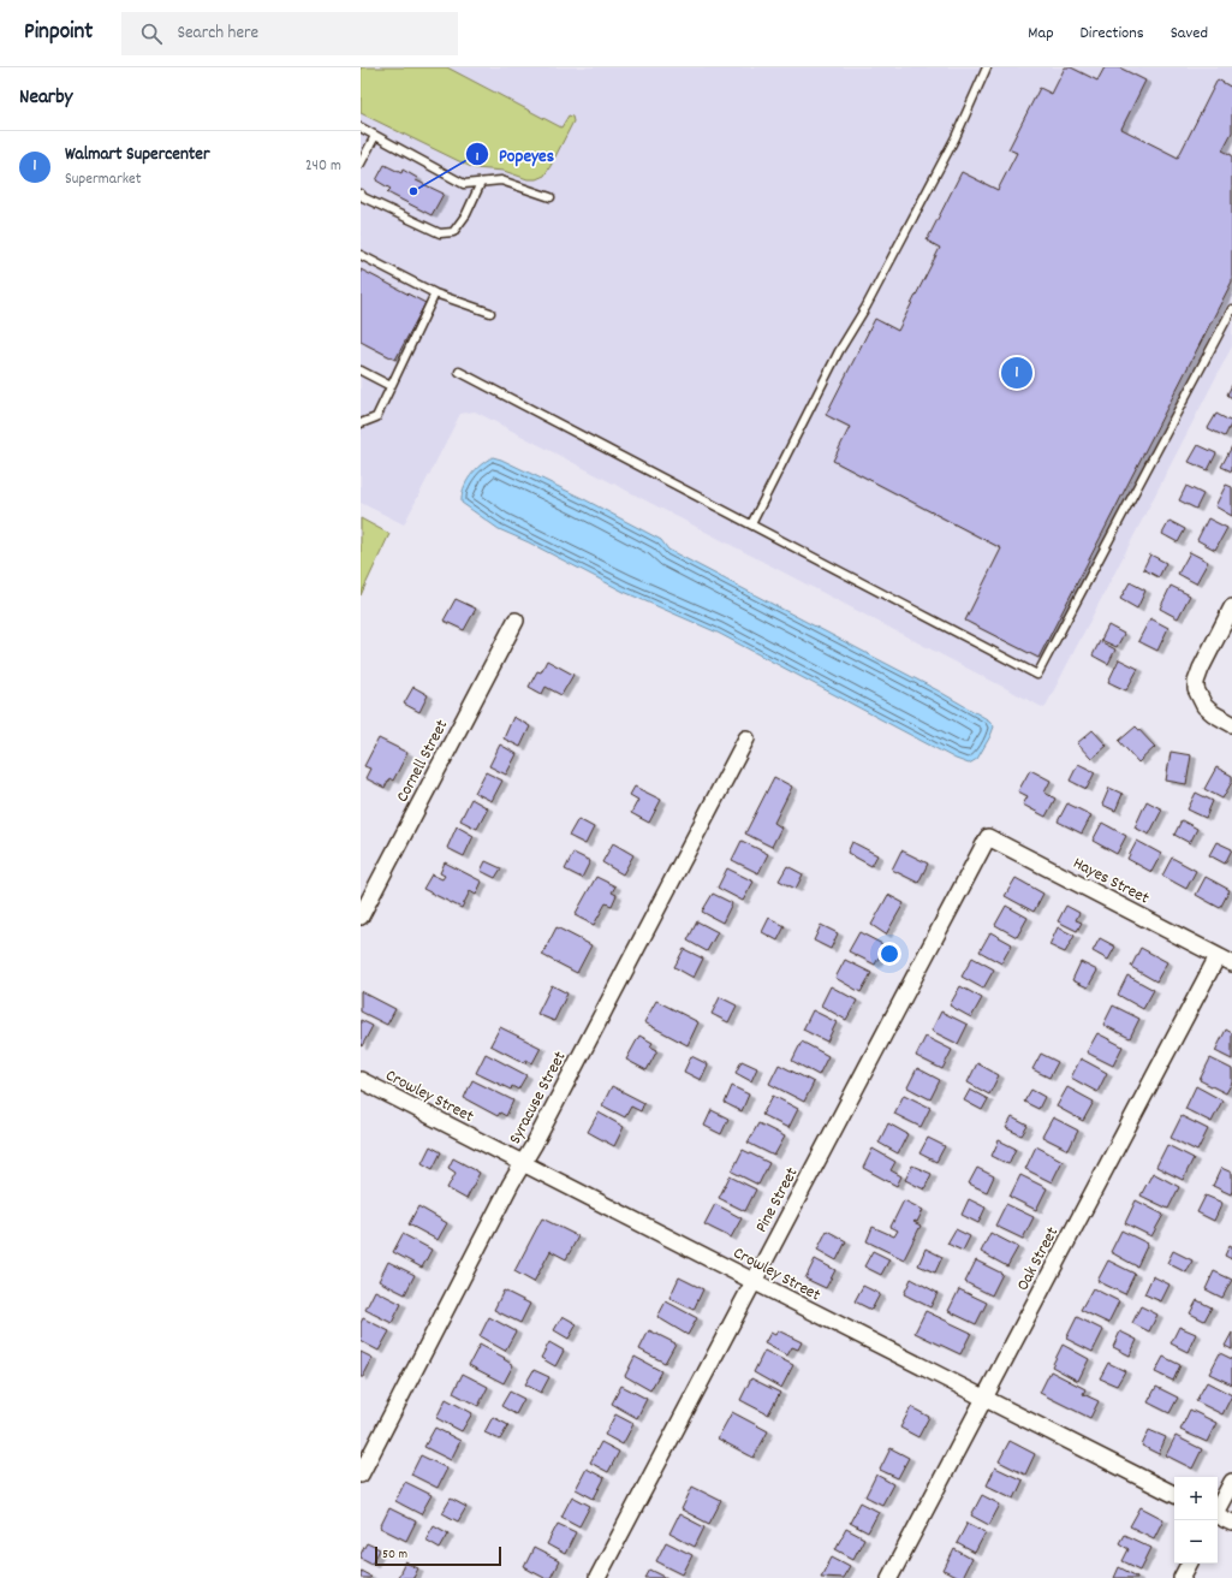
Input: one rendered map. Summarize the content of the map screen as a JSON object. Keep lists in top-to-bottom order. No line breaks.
{"streets":{"street":["Cornell Street","Hayes Street","Crowley Street","Syracuse Street","Pine Street","Oak Street"]},"crossings":[["Hayes Street","Pine Street"],["Hayes Street","Oak Street"],["Crowley Street","Syracuse Street"],["Crowley Street","Pine Street"],["Crowley Street","Oak Street"]],"places":["Popeyes"],"scale_bar":"50 m","page":{"header":"Pinpoint","search":"Search here","nav":["Map","Directions","Saved"],"heading":"Nearby","list":[{"mark":"1","name":"Walmart Supercenter","note":"Supermarket","value":"240 m"}],"pins":"1","map_buttons":["+","−"],"scale":"50 m"}}
